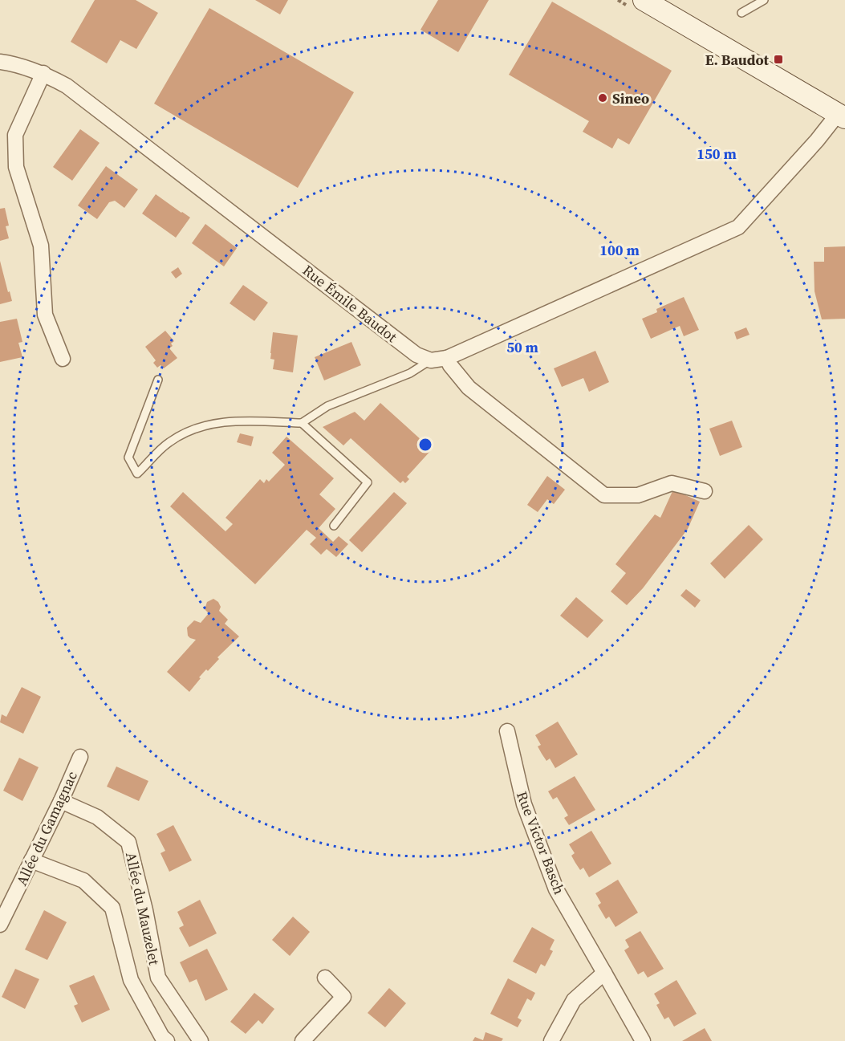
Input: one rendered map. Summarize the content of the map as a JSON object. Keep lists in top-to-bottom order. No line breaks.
{"streets":{"street":["Rue Émile Baudot","Allée du Gamagnac","Rue Victor Basch","Allée du Mauzelet"]},"crossings":[["Allée du Gamagnac","Allée du Mauzelet"]],"places":{"transit":["E. Baudot"],"other":["Sineo"]},"rings":["150 m","100 m","50 m"]}
